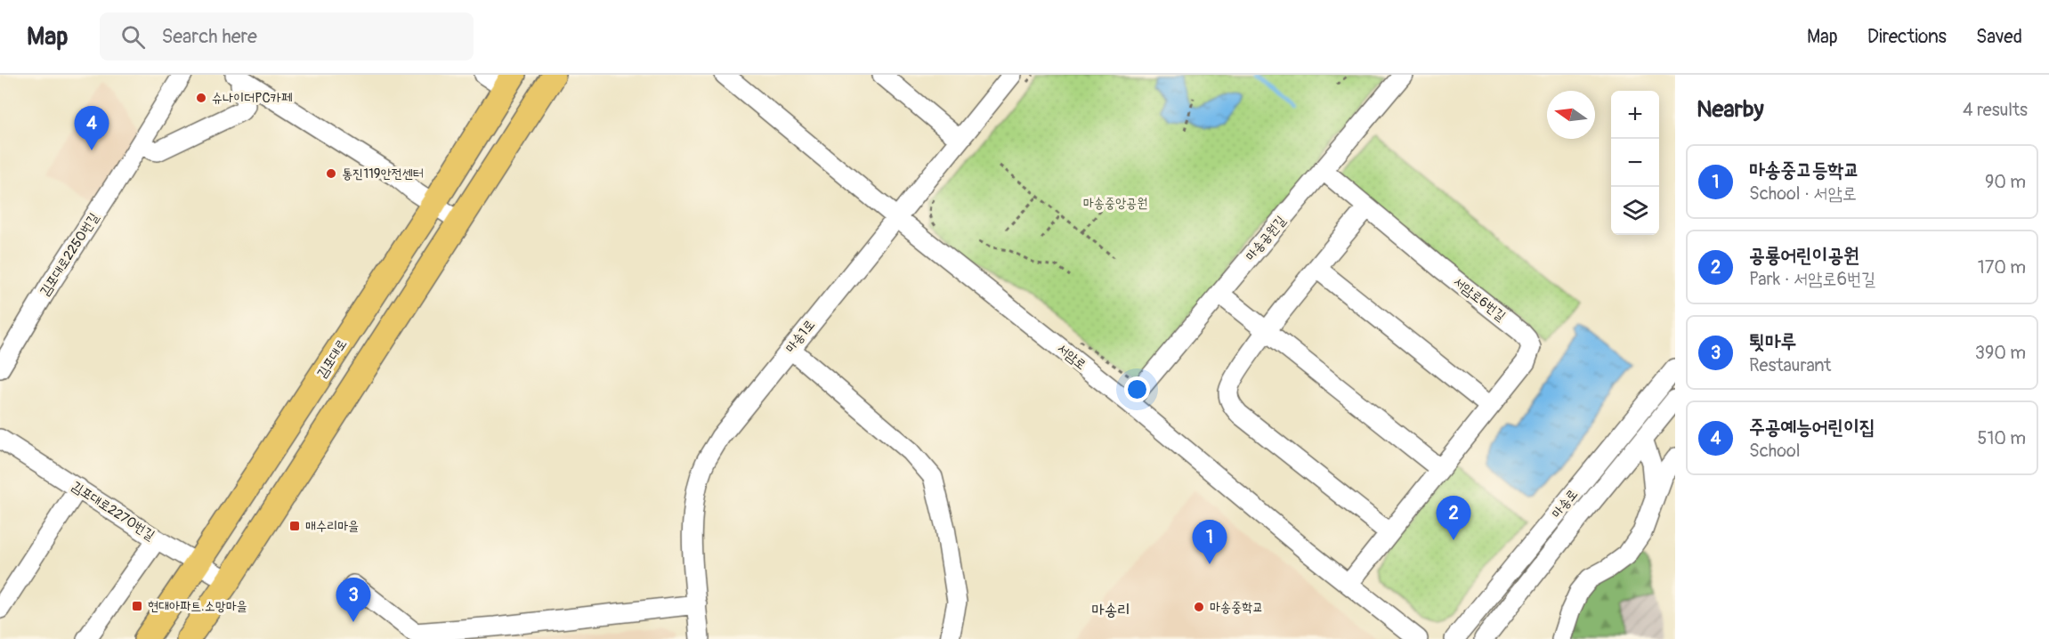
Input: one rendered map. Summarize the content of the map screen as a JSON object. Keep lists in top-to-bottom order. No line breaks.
{"streets":{"main road":["김포대로"],"street":["마송공원길","김포대로2250번길","서암로6번길","마송1로","서암로","마송로","김포대로2270번길"]},"crossings":[["마송공원길","서암로6번길"],["마송공원길","서암로"],["서암로6번길","서암로"],["마송1로","서암로"],["김포대로","김포대로2270번길"]],"districts":["마송리"],"parks":["마송중앙공원"],"places":{"other":["슈나이더PC카페","통진119안전센터","마송중학교"],"transit":["매수리마을","현대아파트.소망마을"]},"north":"left","page":{"header":"Map","search":"Search here","nav":["Map","Directions","Saved"],"heading":["Nearby","4 results"],"map_buttons":["+","−"],"pins":["4","2","1","3"],"list":[{"mark":"1","name":"마송중고등학교","note":"School · 서암로","value":"90 m"},{"mark":"2","name":"공룡어린이공원","note":"Park · 서암로6번길","value":"170 m"},{"mark":"3","name":"툇마루","note":"Restaurant","value":"390 m"},{"mark":"4","name":"주공예능어린이집","note":"School","value":"510 m"}]}}
